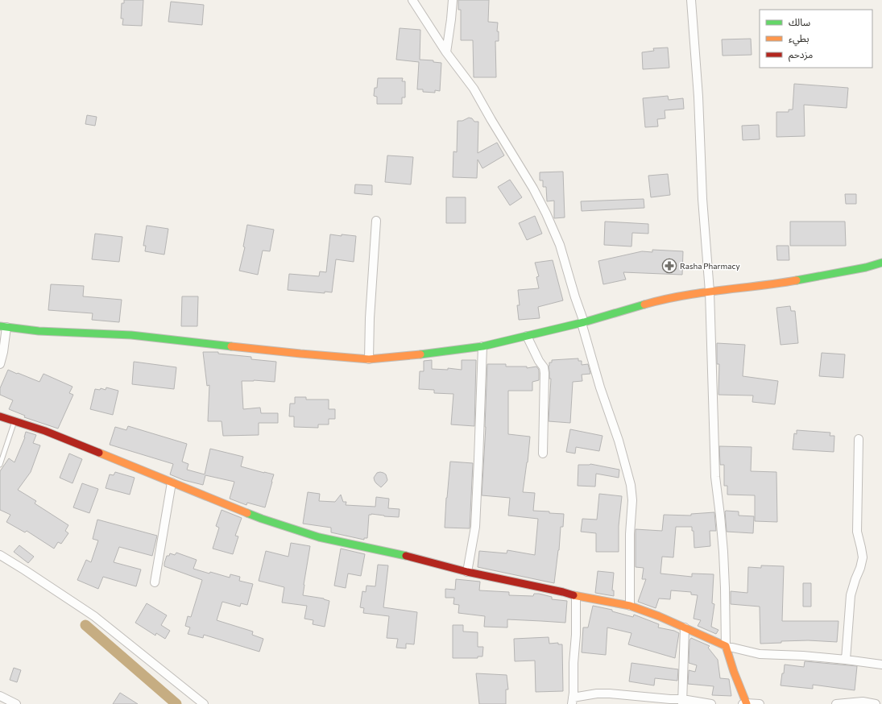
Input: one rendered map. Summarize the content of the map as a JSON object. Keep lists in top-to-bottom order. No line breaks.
{"places":{"pharmacy":["Rasha Pharmacy"]},"legend":["سالك","بطيء","مزدحم"]}
